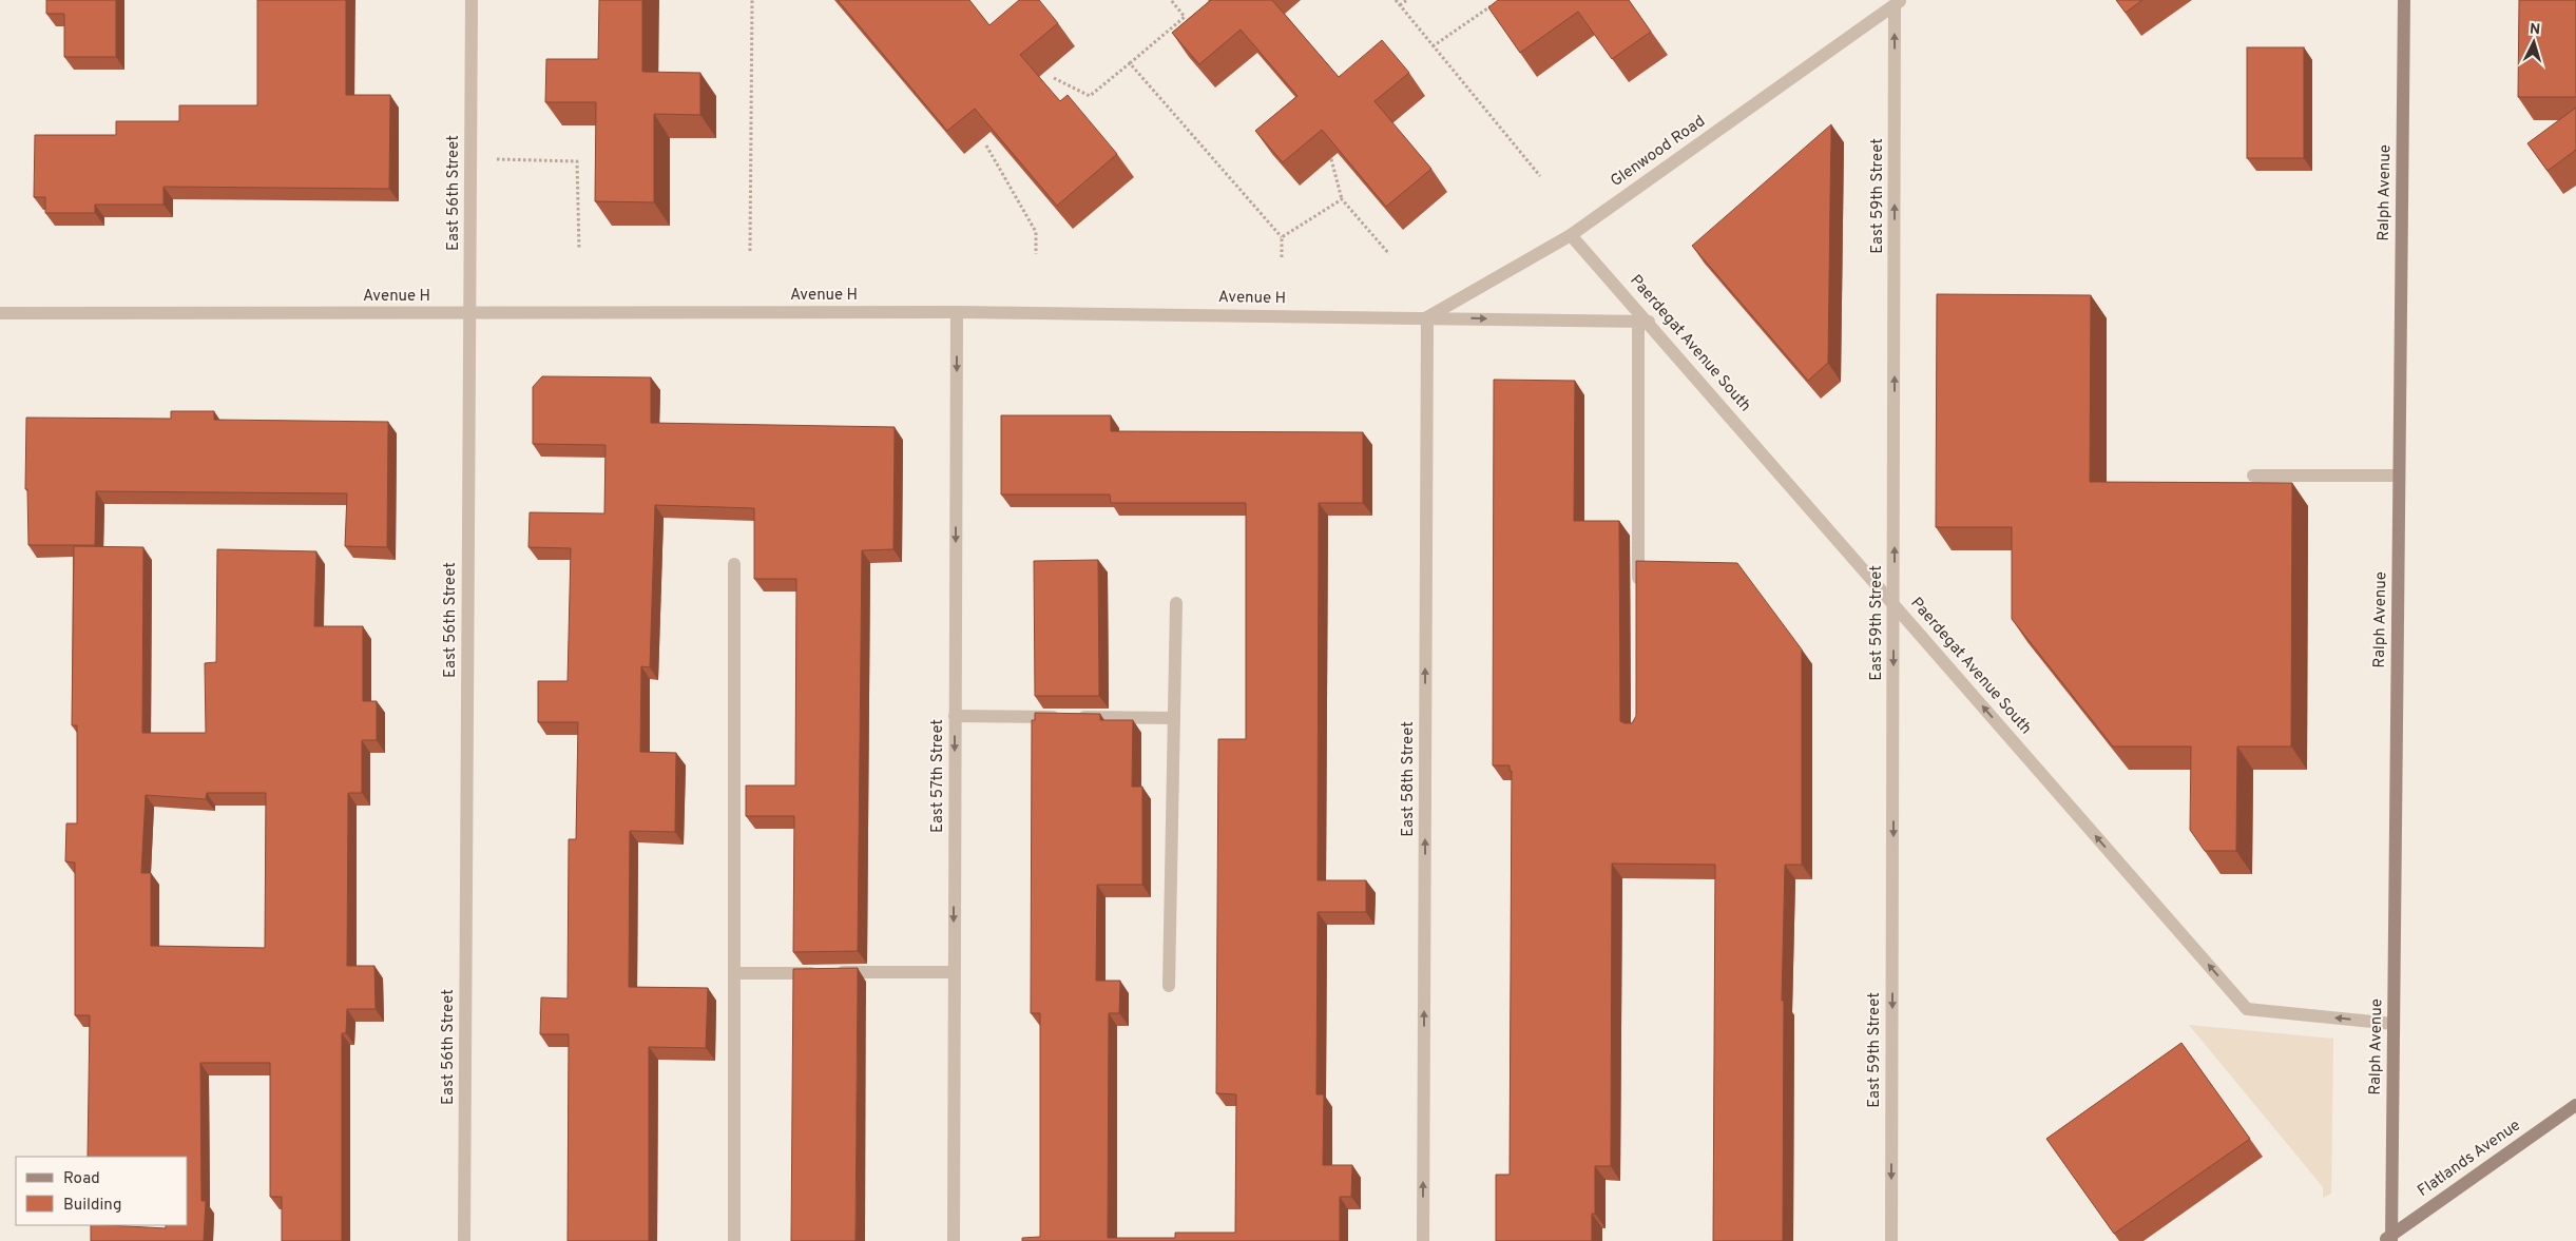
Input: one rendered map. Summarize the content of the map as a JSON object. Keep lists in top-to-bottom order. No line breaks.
{"streets":{"main road":["Ralph Avenue","Flatlands Avenue"],"street":["Glenwood Road","East 56th Street","East 59th Street","Avenue H","Paerdegat Avenue South","East 57th Street","East 58th Street"]},"crossings":[["Glenwood Road","East 59th Street"],["Glenwood Road","Avenue H"],["Glenwood Road","Paerdegat Avenue South"],["Glenwood Road","East 58th Street"],["East 56th Street","Avenue H"],["Ralph Avenue","Paerdegat Avenue South"],["Ralph Avenue","Flatlands Avenue"],["East 59th Street","Paerdegat Avenue South"],["Avenue H","Paerdegat Avenue South"],["Avenue H","East 57th Street"],["Avenue H","East 58th Street"]],"one_way":["Paerdegat Avenue South","East 57th Street","East 58th Street"],"legend":["Road","Building"],"north":"top"}
